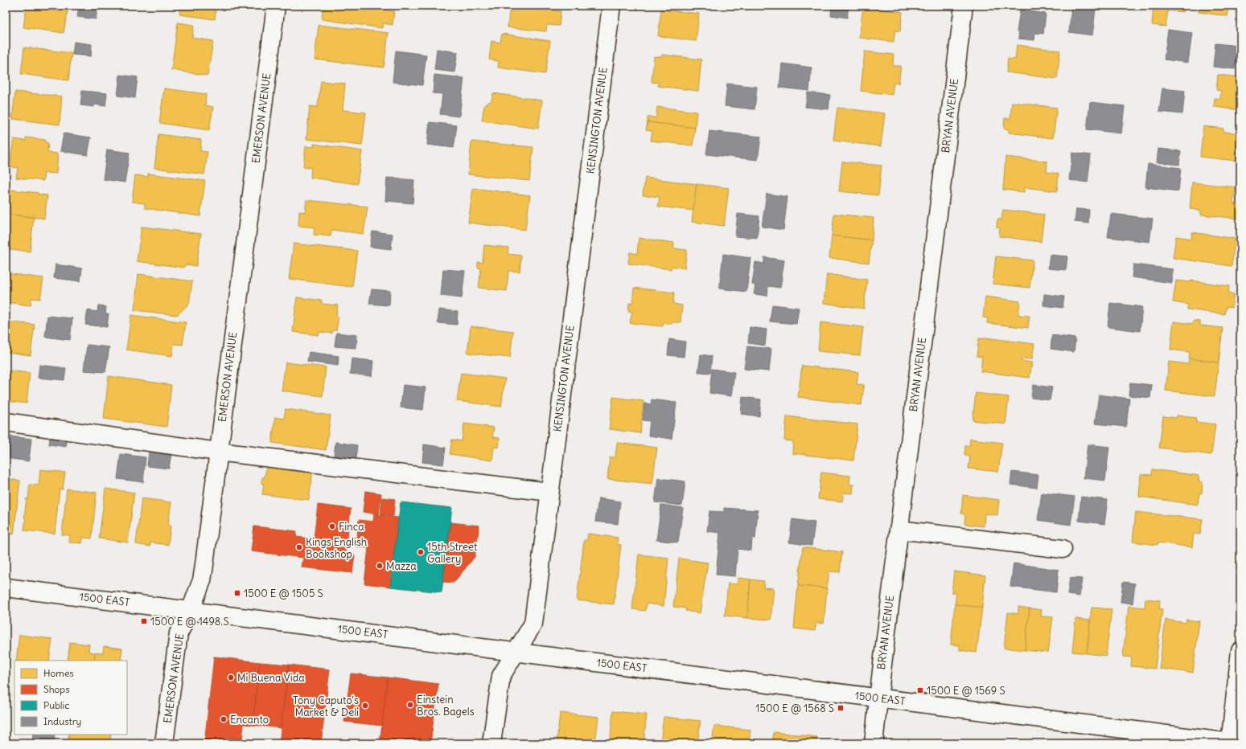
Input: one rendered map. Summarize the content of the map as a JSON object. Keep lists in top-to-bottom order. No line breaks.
{"streets":{"street":["BRYAN AVENUE","EMERSON AVENUE","KENSINGTON AVENUE","1500 EAST"]},"crossings":[["BRYAN AVENUE","1500 EAST"],["EMERSON AVENUE","1500 EAST"],["KENSINGTON AVENUE","1500 EAST"]],"places":{"other":["Finca","Kings English Bookshop","15th Street Gallery","Mazza","Mi Buena Vida","Einstein Bros. Bagels","Tony Caputo's Market & Deli","Encanto"],"transit":["1500 E @ 1505 S","1500 E @ 1498 S","1500 E @ 1569 S","1500 E @ 1568 S"]},"legend":["Homes","Shops","Public","Industry"]}
